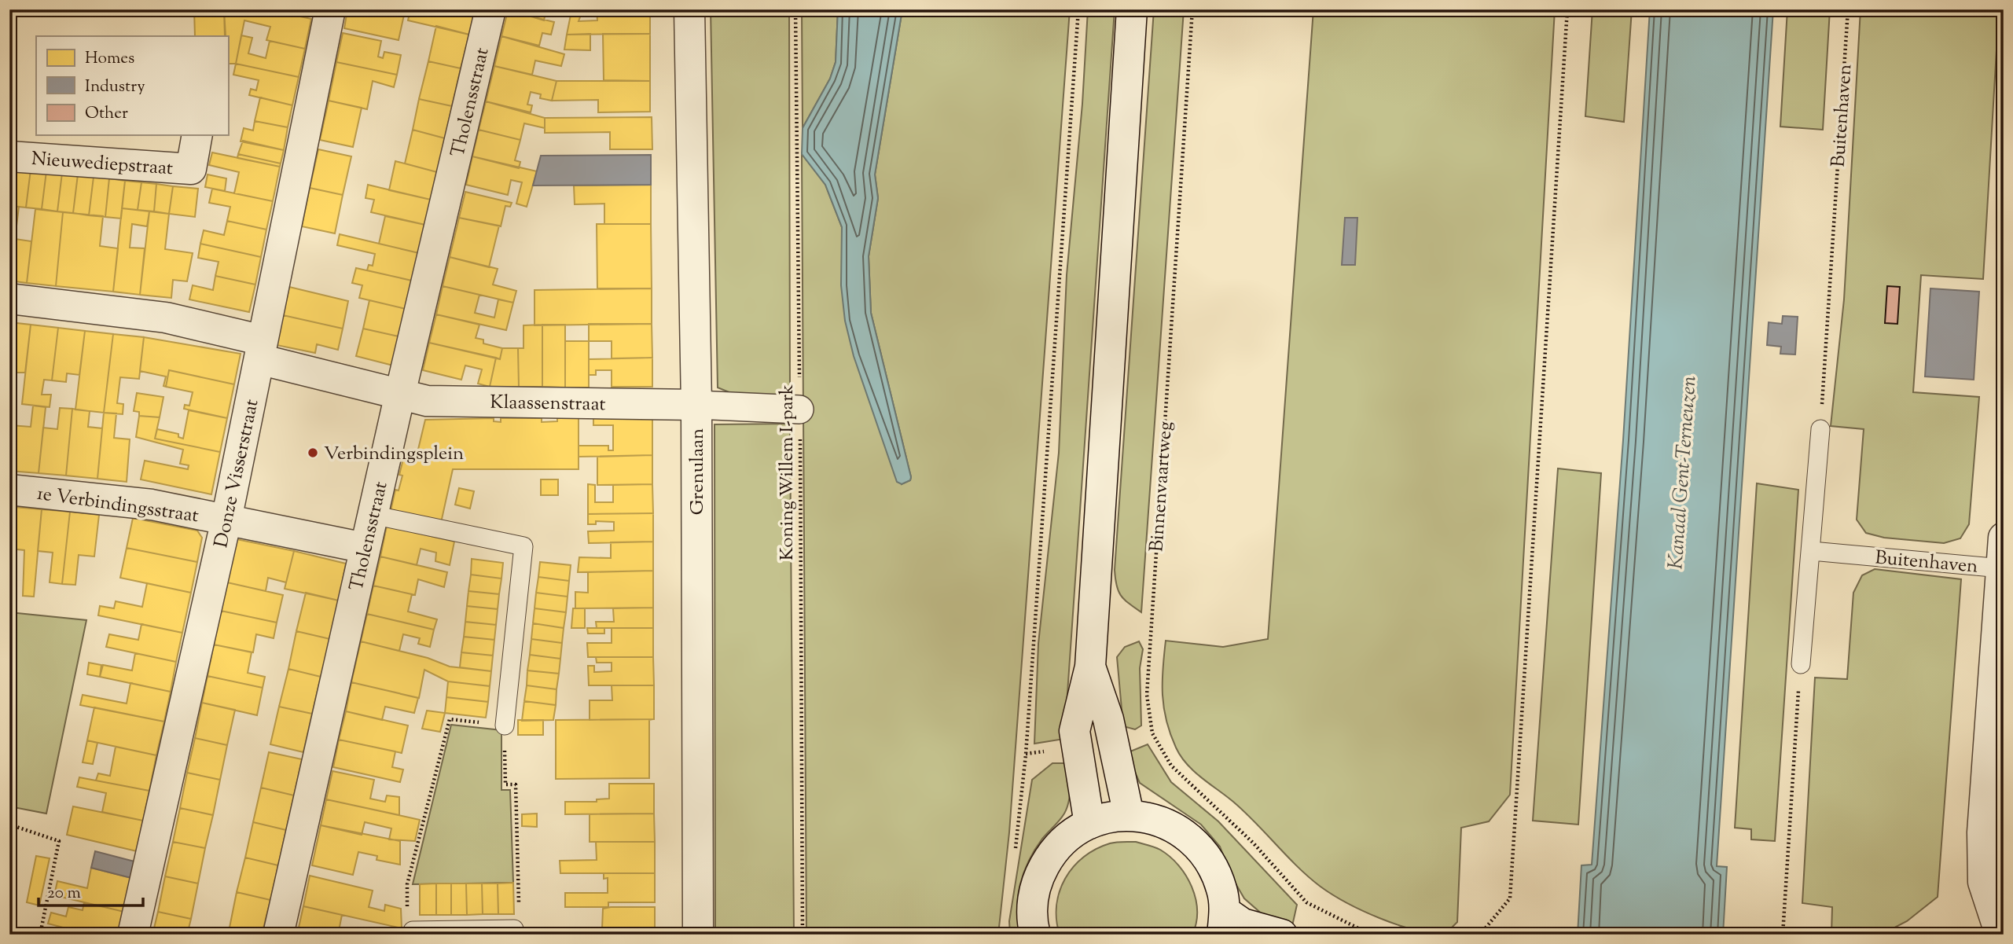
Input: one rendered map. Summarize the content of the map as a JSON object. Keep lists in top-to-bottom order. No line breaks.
{"streets":{"street":["Tholensstraat","Buitenhaven","Nieuwediepstraat","Klaassenstraat","Grenulaan","Donze Visserstraat","1e Verbindingsstraat"],"path":["Koning Willem I-park","Binnenvaartweg"]},"crossings":[["Tholensstraat","Klaassenstraat"],["Klaassenstraat","Grenulaan"],["Donze Visserstraat","1e Verbindingsstraat"]],"water":["Kanaal Gent-Terneuzen"],"places":["Verbindingsplein"],"legend":["Homes","Industry","Other"],"scale_bar":"20 m"}
